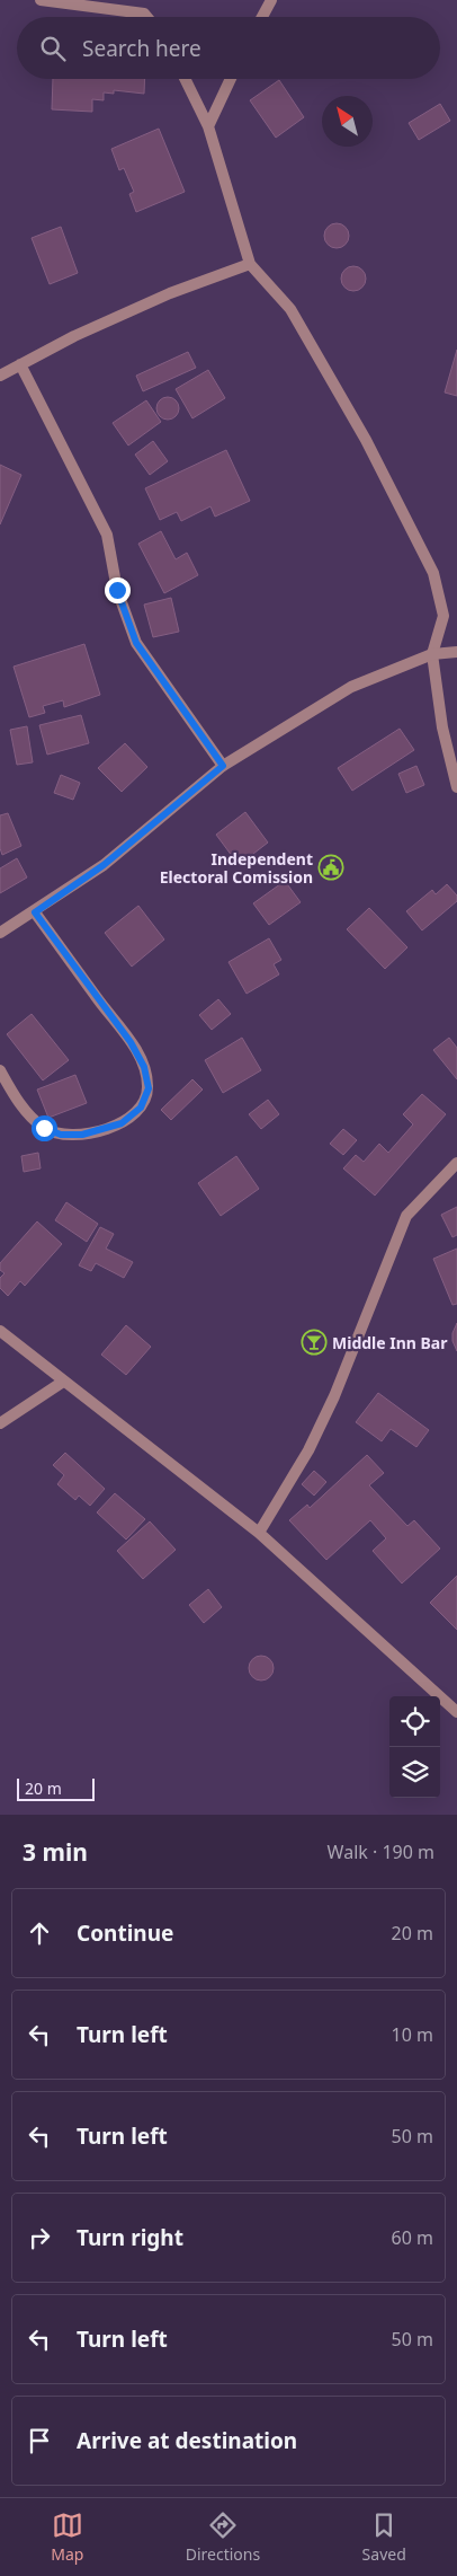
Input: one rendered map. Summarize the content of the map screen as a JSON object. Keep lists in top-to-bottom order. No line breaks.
{"places":{"public building":["Independent Electoral Comission"],"bar":["Middle Inn Bar"]},"scale_bar":"20 m","north":"top left","page":{"search":"Search here","scale":"20 m","heading":["3 min","Walk · 190 m"],"list":[["Continue","20 m"],["Turn left","10 m"],["Turn left","50 m"],["Turn right","60 m"],["Turn left","50 m"],"Arrive at destination"],"nav":["Map","Directions","Saved"]}}
